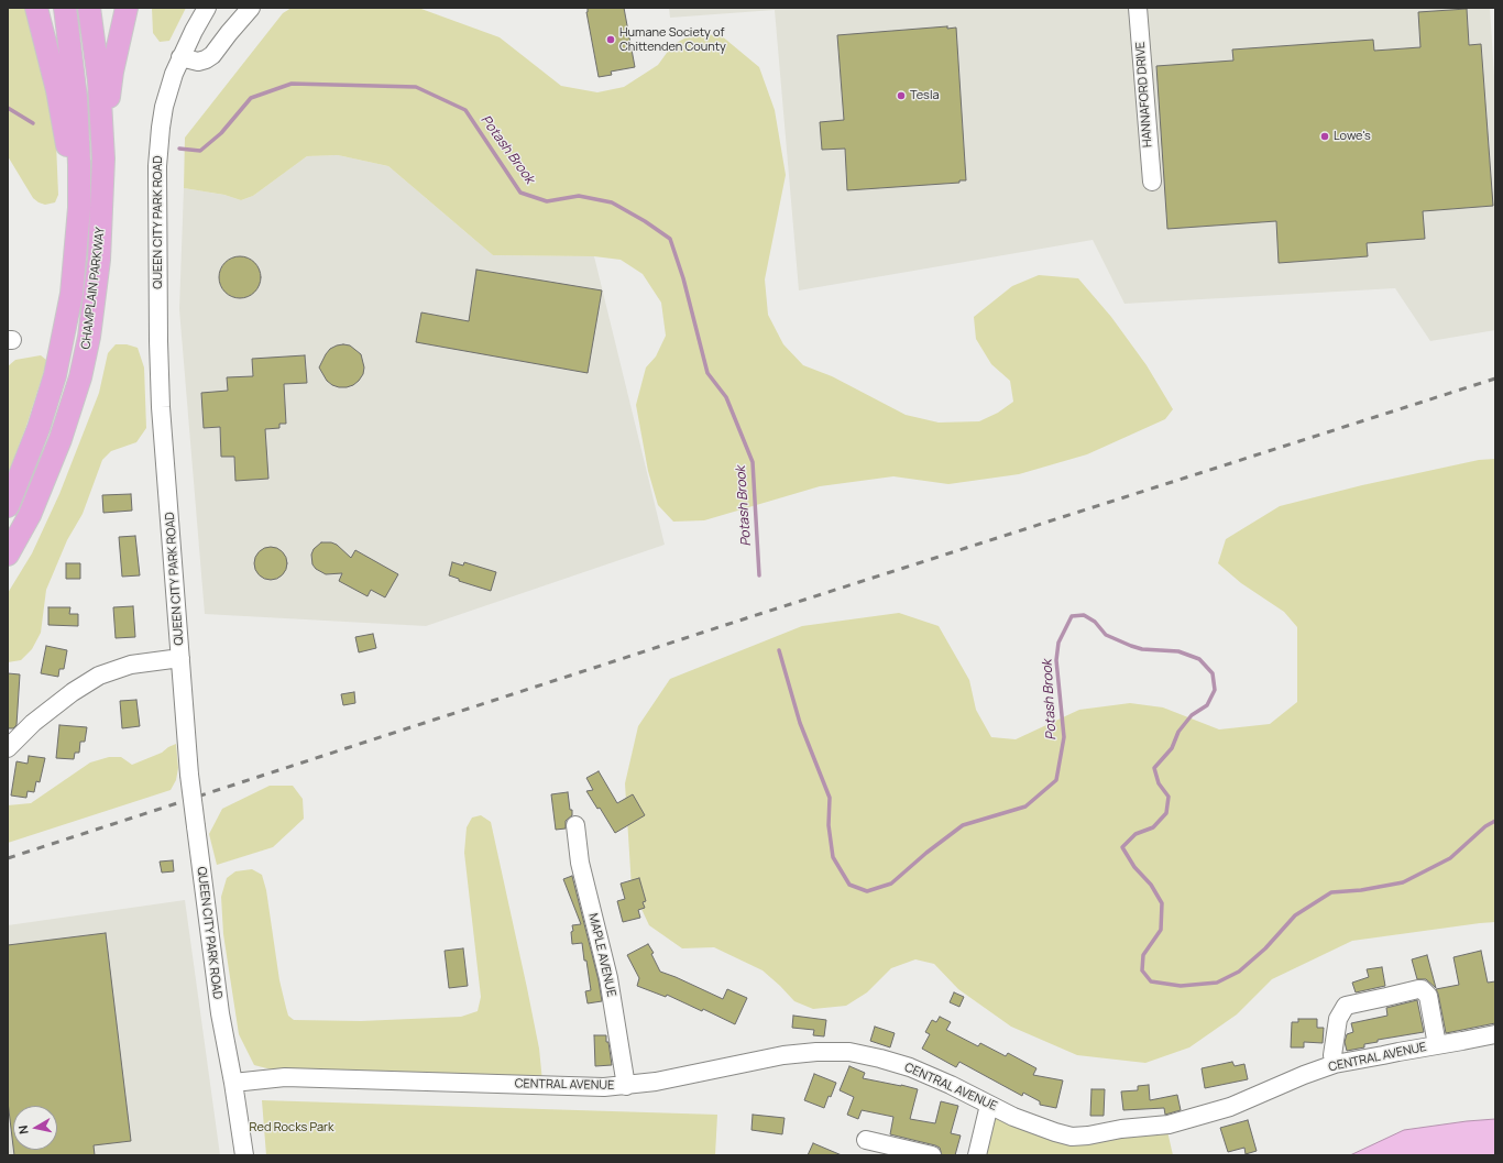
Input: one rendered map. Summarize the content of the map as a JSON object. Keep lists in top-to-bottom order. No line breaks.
{"streets":{"main road":["CHAMPLAIN PARKWAY"],"street":["HANNAFORD DRIVE","QUEEN CITY PARK ROAD","MAPLE AVENUE","CENTRAL AVENUE"]},"crossings":[["QUEEN CITY PARK ROAD","CENTRAL AVENUE"],["MAPLE AVENUE","CENTRAL AVENUE"]],"water":["Potash Brook"],"parks":["Red Rocks Park"],"places":["Humane Society of Chittenden County","Tesla","Lowe's"],"north":"left"}
